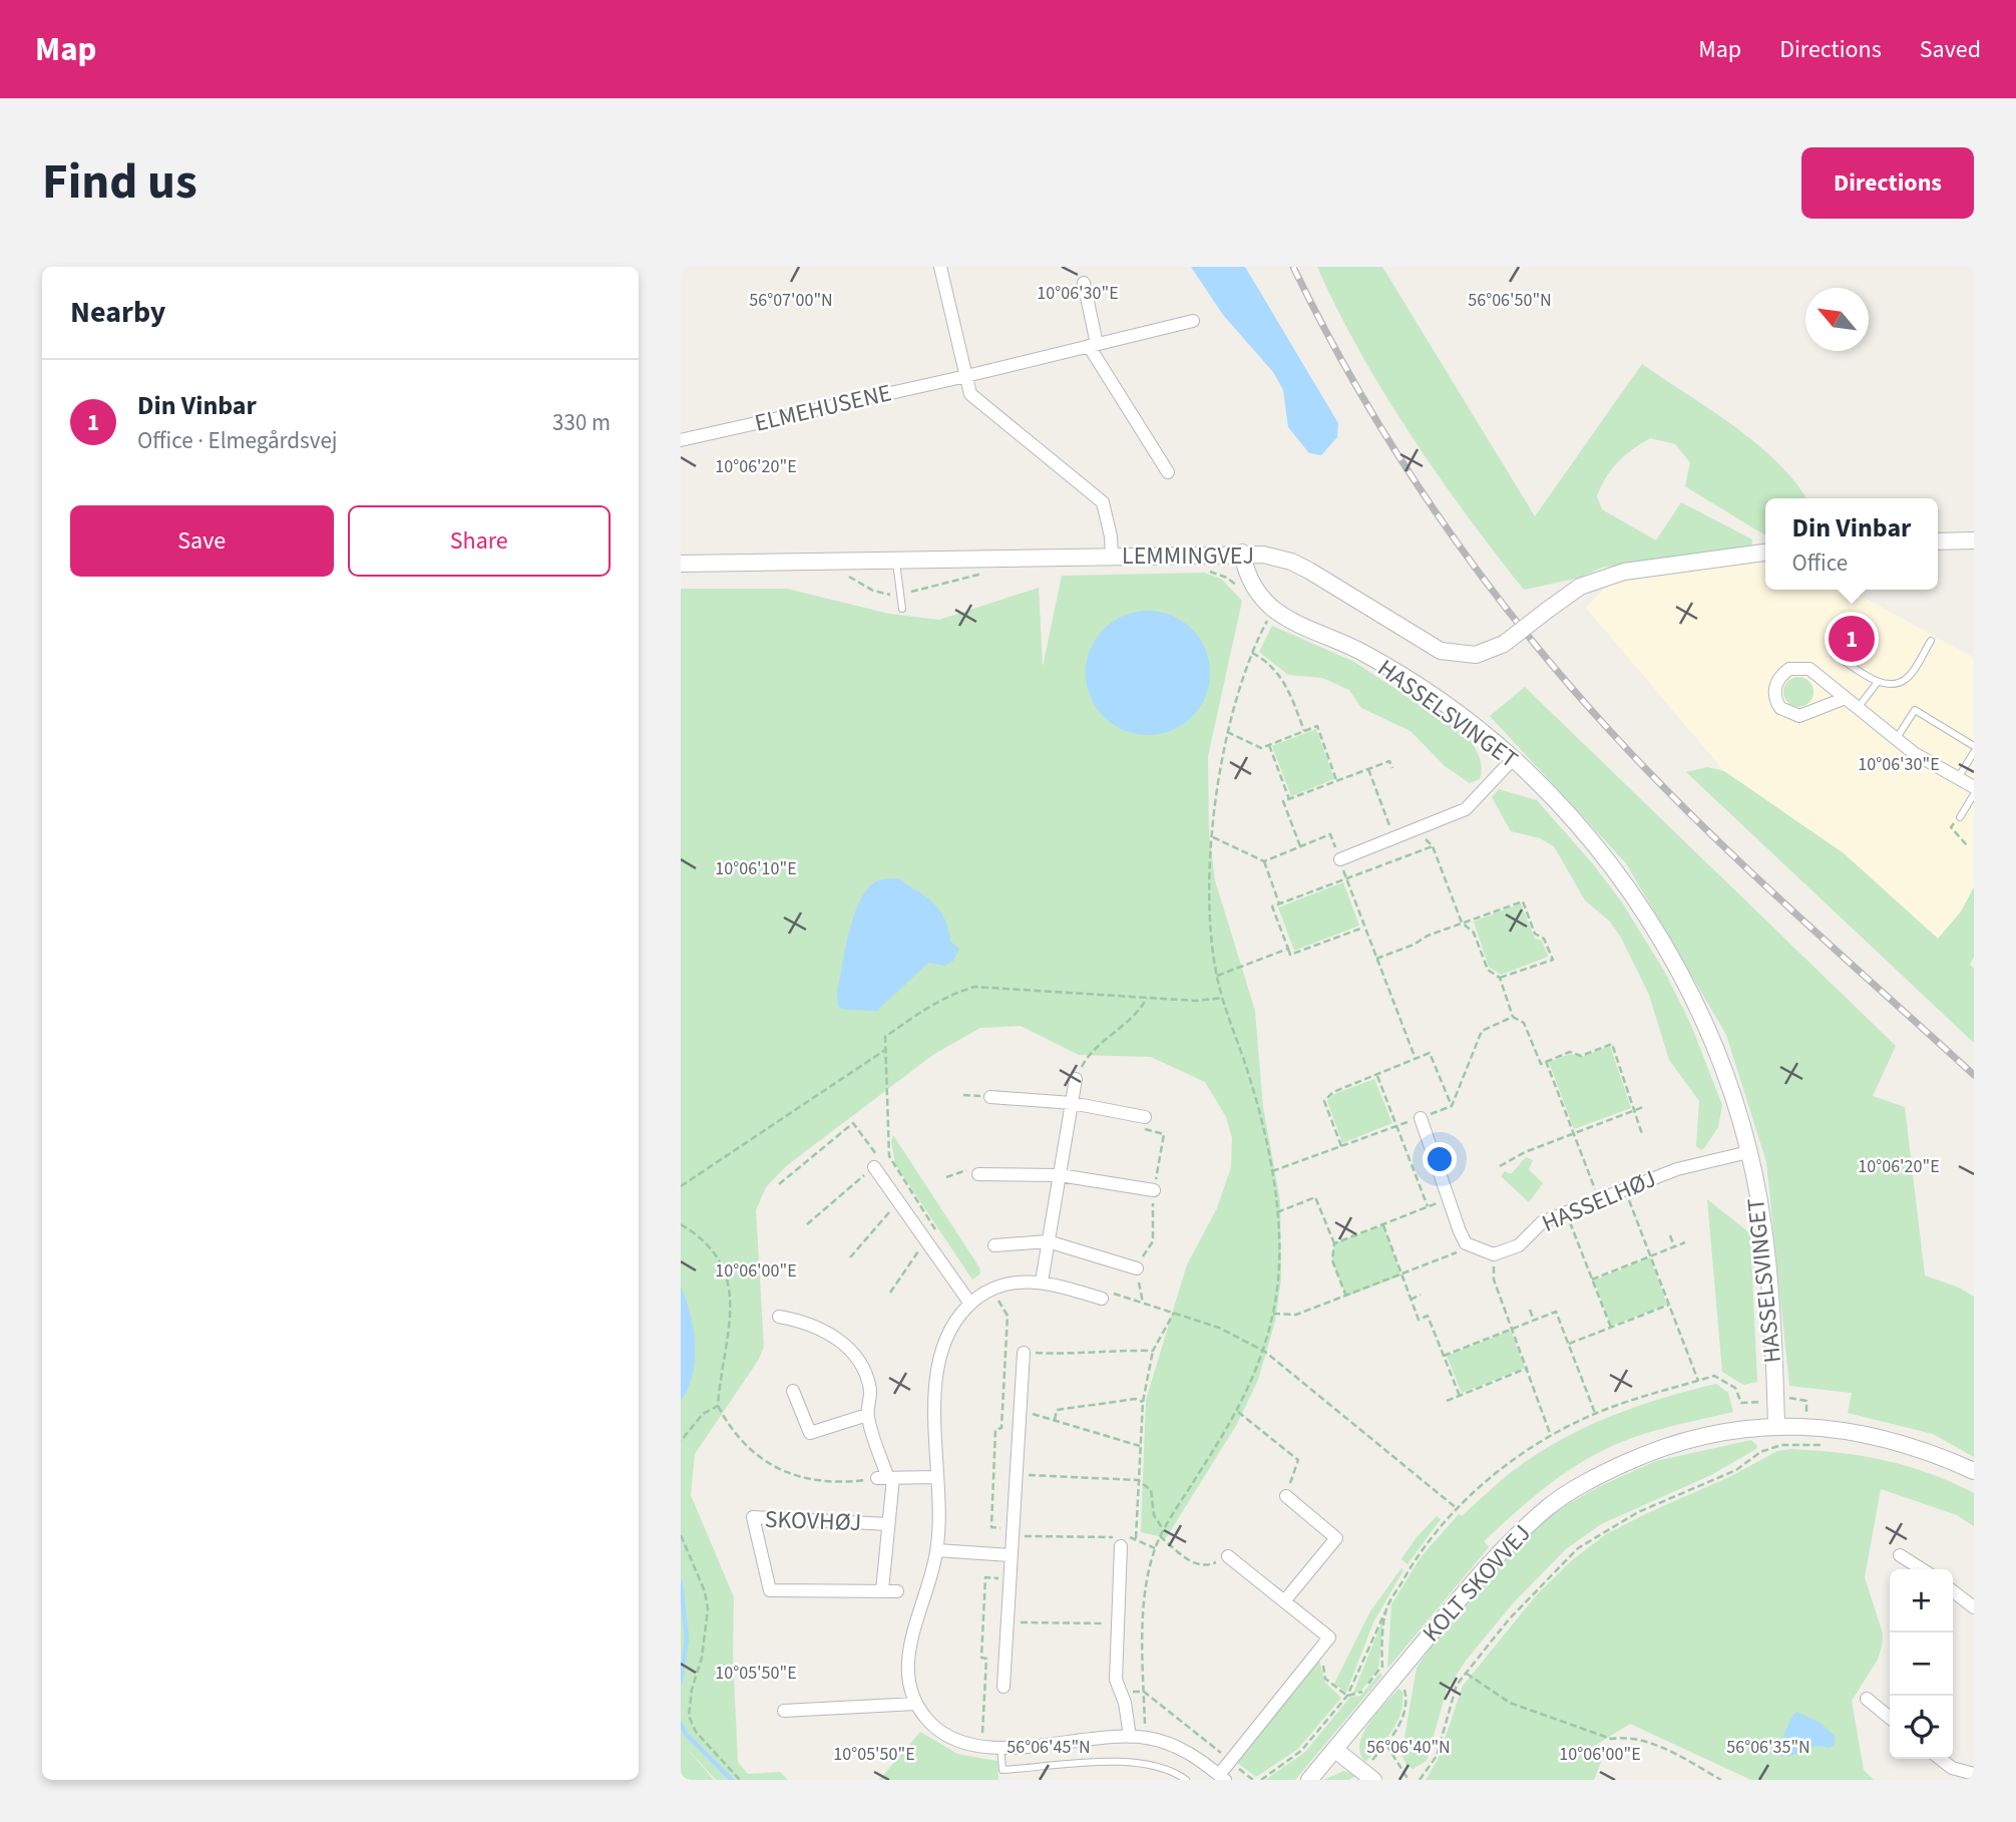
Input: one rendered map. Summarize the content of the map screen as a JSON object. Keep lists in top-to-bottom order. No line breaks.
{"streets":{"street":["ELMEHUSENE","LEMMINGVEJ","HASSELSVINGET","HASSELHØJ","SKOVHØJ","KOLT SKOVVEJ"]},"crossings":[["LEMMINGVEJ","HASSELSVINGET"],["HASSELSVINGET","HASSELHØJ"],["HASSELSVINGET","KOLT SKOVVEJ"]],"north":"top left","page":{"header":"Map","nav":["Map","Directions","Saved"],"title":"Find us","buttons":["Directions",["Save","Share"]],"heading":"Nearby","list":[{"mark":"1","name":"Din Vinbar","note":"Office · Elmegårdsvej","value":"330 m"}],"popup":["Din Vinbar","Office"],"pins":"1","map_buttons":["+","−"]},"coordinates":["10°06'30\"E","56°07'00\"N","56°06'50\"N","10°06'20\"E","10°06'10\"E","10°06'00\"E","10°05'50\"E","56°06'45\"N","56°06'40\"N","56°06'35\"N"]}
